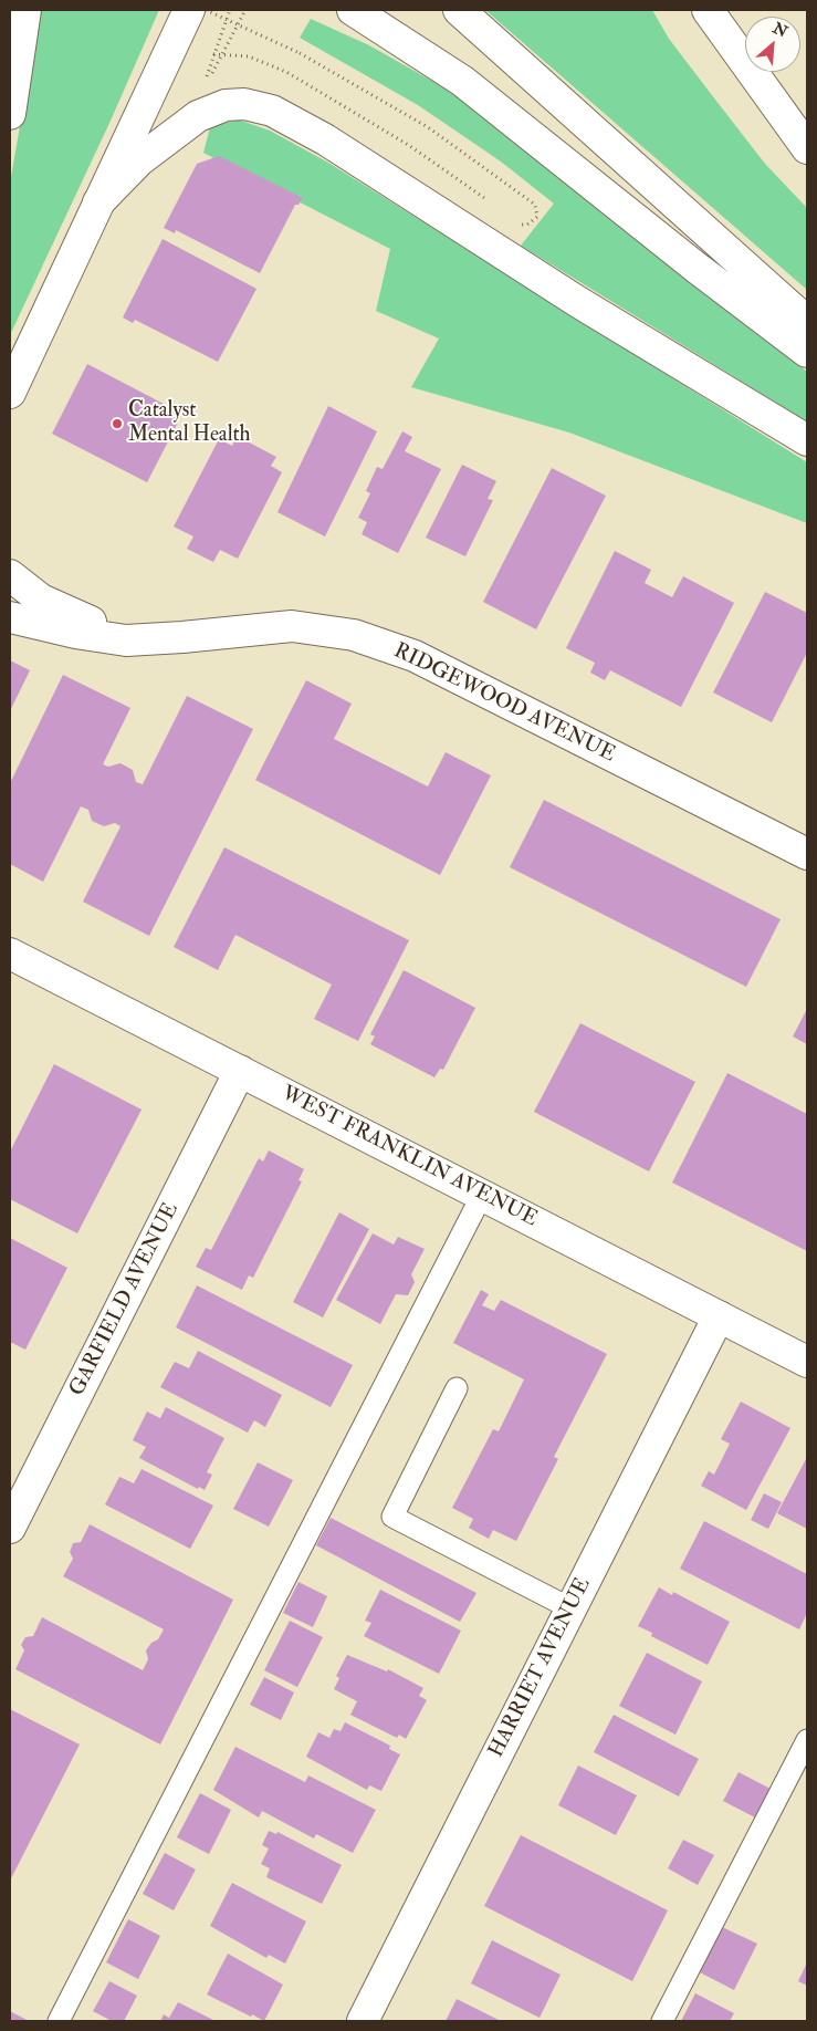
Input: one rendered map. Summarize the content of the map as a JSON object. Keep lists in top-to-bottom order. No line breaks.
{"streets":{"main road":["RIDGEWOOD AVENUE","WEST FRANKLIN AVENUE","GARFIELD AVENUE","HARRIET AVENUE"]},"crossings":[["WEST FRANKLIN AVENUE","GARFIELD AVENUE"],["WEST FRANKLIN AVENUE","HARRIET AVENUE"]],"places":["Catalyst Mental Health"],"north":"top right"}
